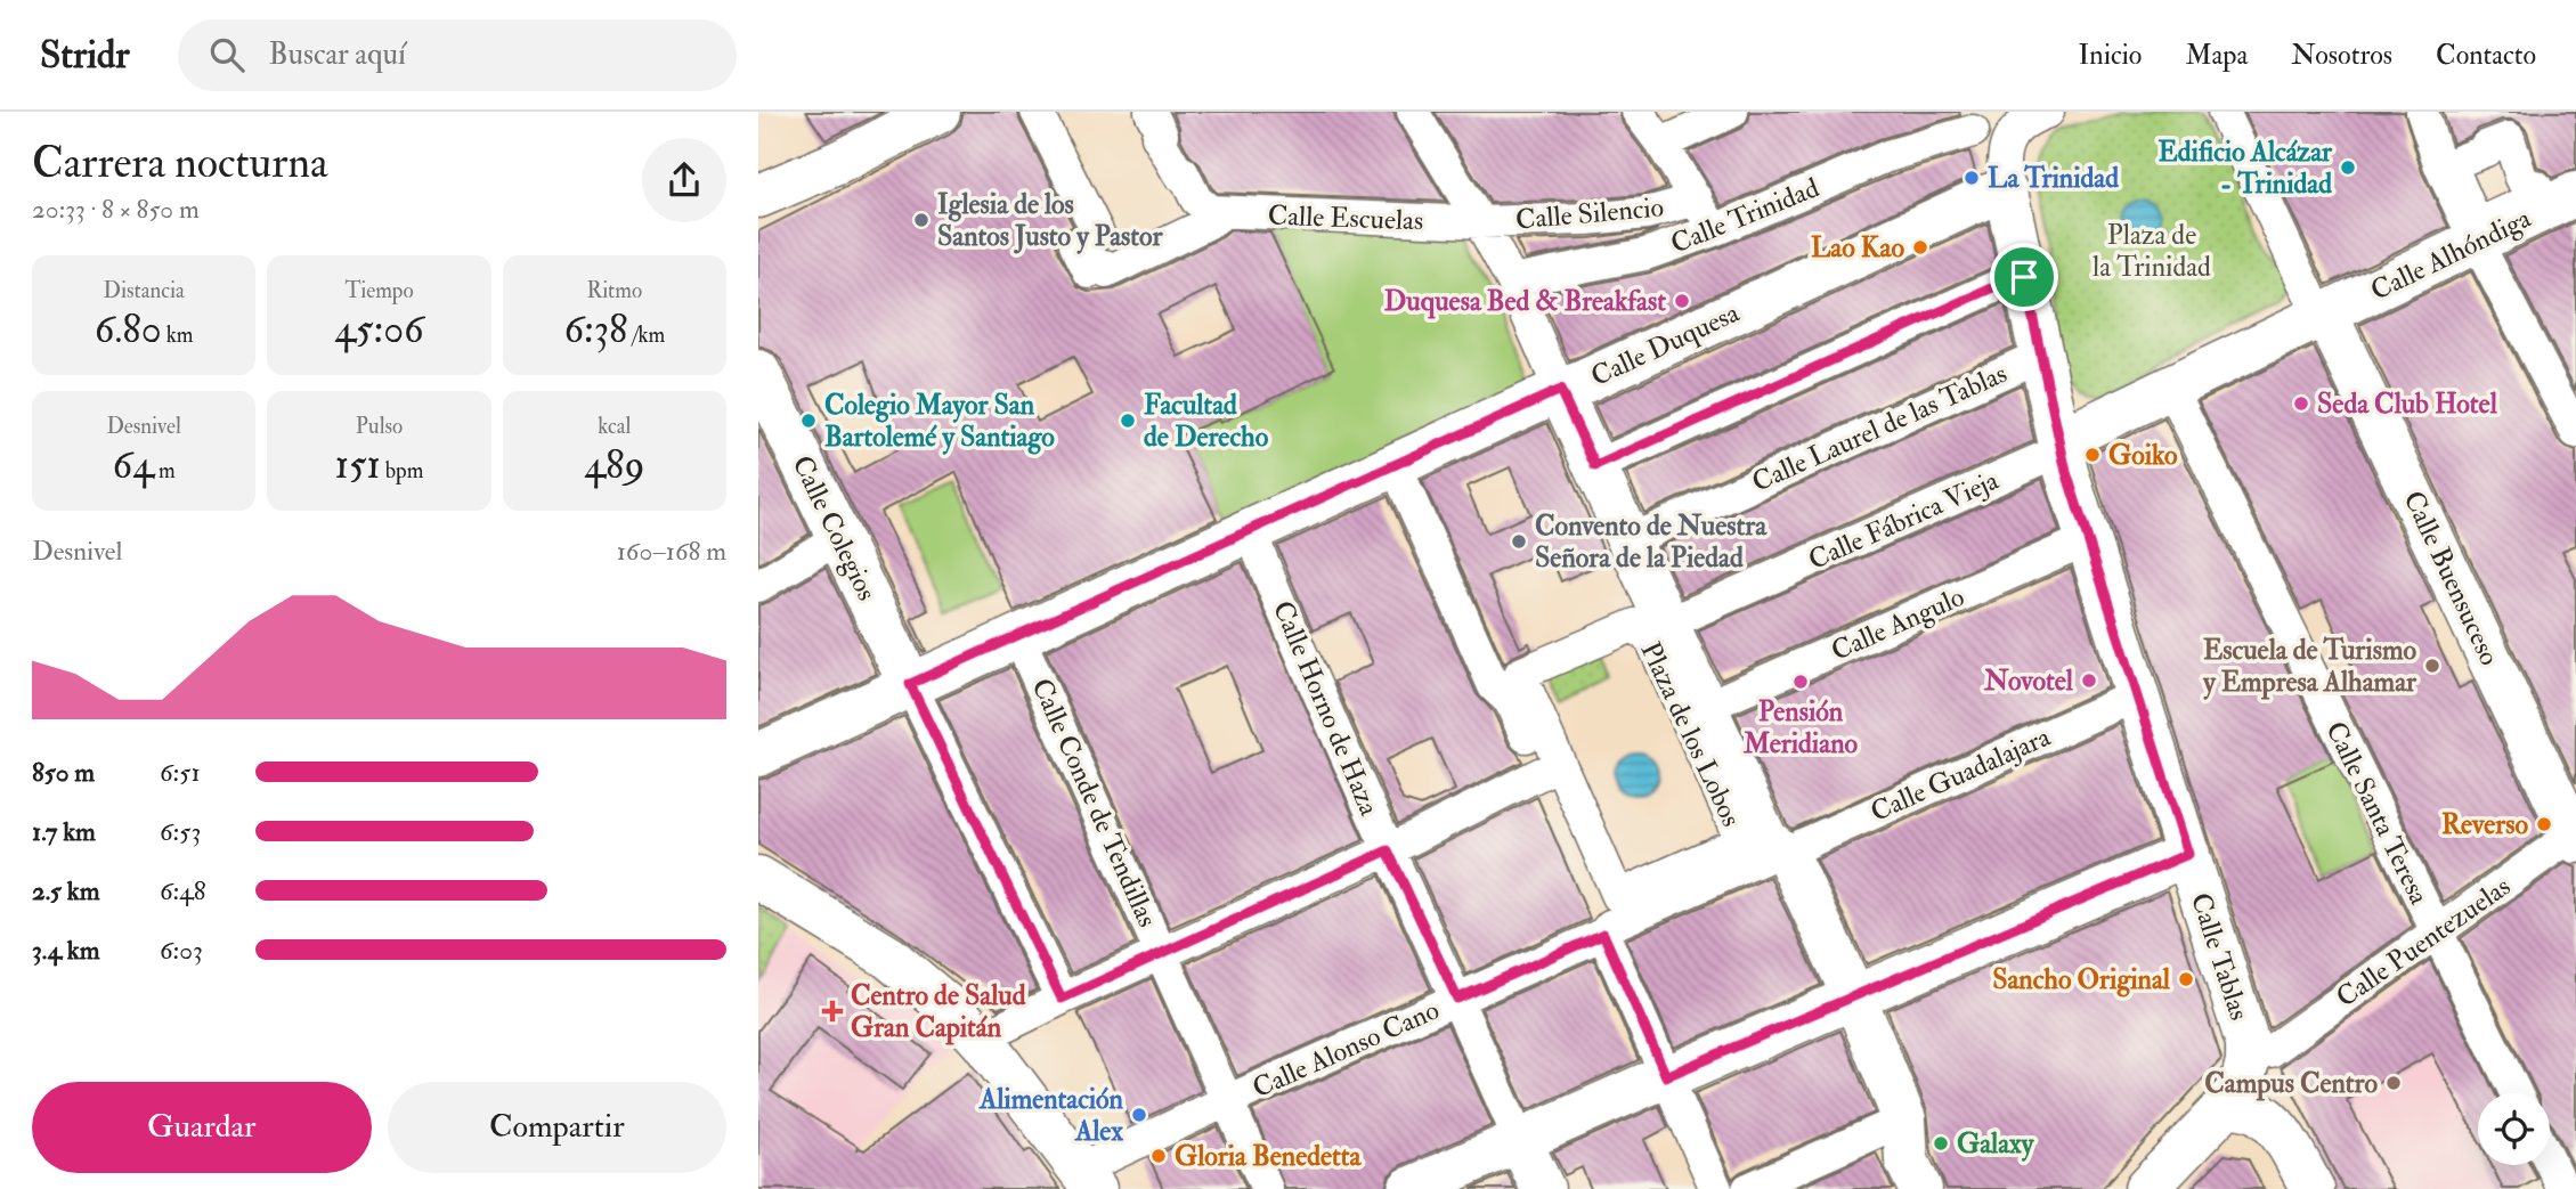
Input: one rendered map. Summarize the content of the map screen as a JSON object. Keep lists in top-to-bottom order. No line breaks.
{"streets":{"street":["Calle Silencio","Calle Trinidad","Calle Escuelas","Calle Alhóndiga","Calle Duquesa","Calle Laurel de las Tablas","Calle Fábrica Vieja","Calle Colegios","Calle Buensuceso","Calle Angulo","Calle Horno de Haza","Plaza de los Lobos","Calle Guadalajara","Calle Conde de Tendillas","Calle Santa Teresa","Calle Puentezuelas","Calle Tablas","Calle Alonso Cano"]},"crossings":[["Calle Silencio","Calle Escuelas"],["Calle Alhóndiga","Calle Buensuceso"],["Calle Duquesa","Calle Colegios"],["Calle Duquesa","Calle Horno de Haza"],["Calle Duquesa","Plaza de los Lobos"],["Calle Duquesa","Calle Conde de Tendillas"],["Calle Laurel de las Tablas","Plaza de los Lobos"],["Calle Fábrica Vieja","Plaza de los Lobos"],["Calle Fábrica Vieja","Calle Tablas"],["Calle Buensuceso","Calle Puentezuelas"],["Calle Angulo","Plaza de los Lobos"],["Calle Angulo","Calle Tablas"],["Calle Horno de Haza","Calle Alonso Cano"],["Plaza de los Lobos","Calle Guadalajara"],["Plaza de los Lobos","Calle Alonso Cano"],["Calle Guadalajara","Calle Tablas"],["Calle Conde de Tendillas","Calle Alonso Cano"],["Calle Santa Teresa","Calle Puentezuelas"]],"parks":["Plaza de la Trinidad"],"places":{"other":["Edificio Alcázar - Trinidad","La Trinidad","Iglesia de los Santos Justo y Pastor","Lao Kao","Duquesa Bed & Breakfast","Seda Club Hotel","Colegio Mayor San Bartolemé y Santiago","Facultad de Derecho","Goiko","Convento de Nuestra Señora de la Piedad","Escuela de Turismo y Empresa Alhamar","Novotel","Pensión Meridiano","Reverso","Sancho Original","Campus Centro","Alimentación Alex","Galaxy","Gloria Benedetta"],"health":["Centro de Salud Gran Capitán"]},"page":{"header":"Stridr","search":"Buscar aquí","nav":["Inicio","Mapa","Nosotros","Contacto"],"heading":["Carrera nocturna","20:33 · 8 × 850 m"],"stats":[["Distancia","6.80 km"],["Tiempo","45:06"],["Ritmo","6:38 /km"],["Desnivel","64 m"],["Pulso","151 bpm"],["kcal","489"]],"chart":["Desnivel","160–168 m"],"list":[{"name":"850 m","note":"6:51"},{"name":"1.7 km","note":"6:53"},{"name":"2.5 km","note":"6:48"},{"name":"3.4 km","note":"6:03"}],"buttons":["Guardar","Compartir"]}}
